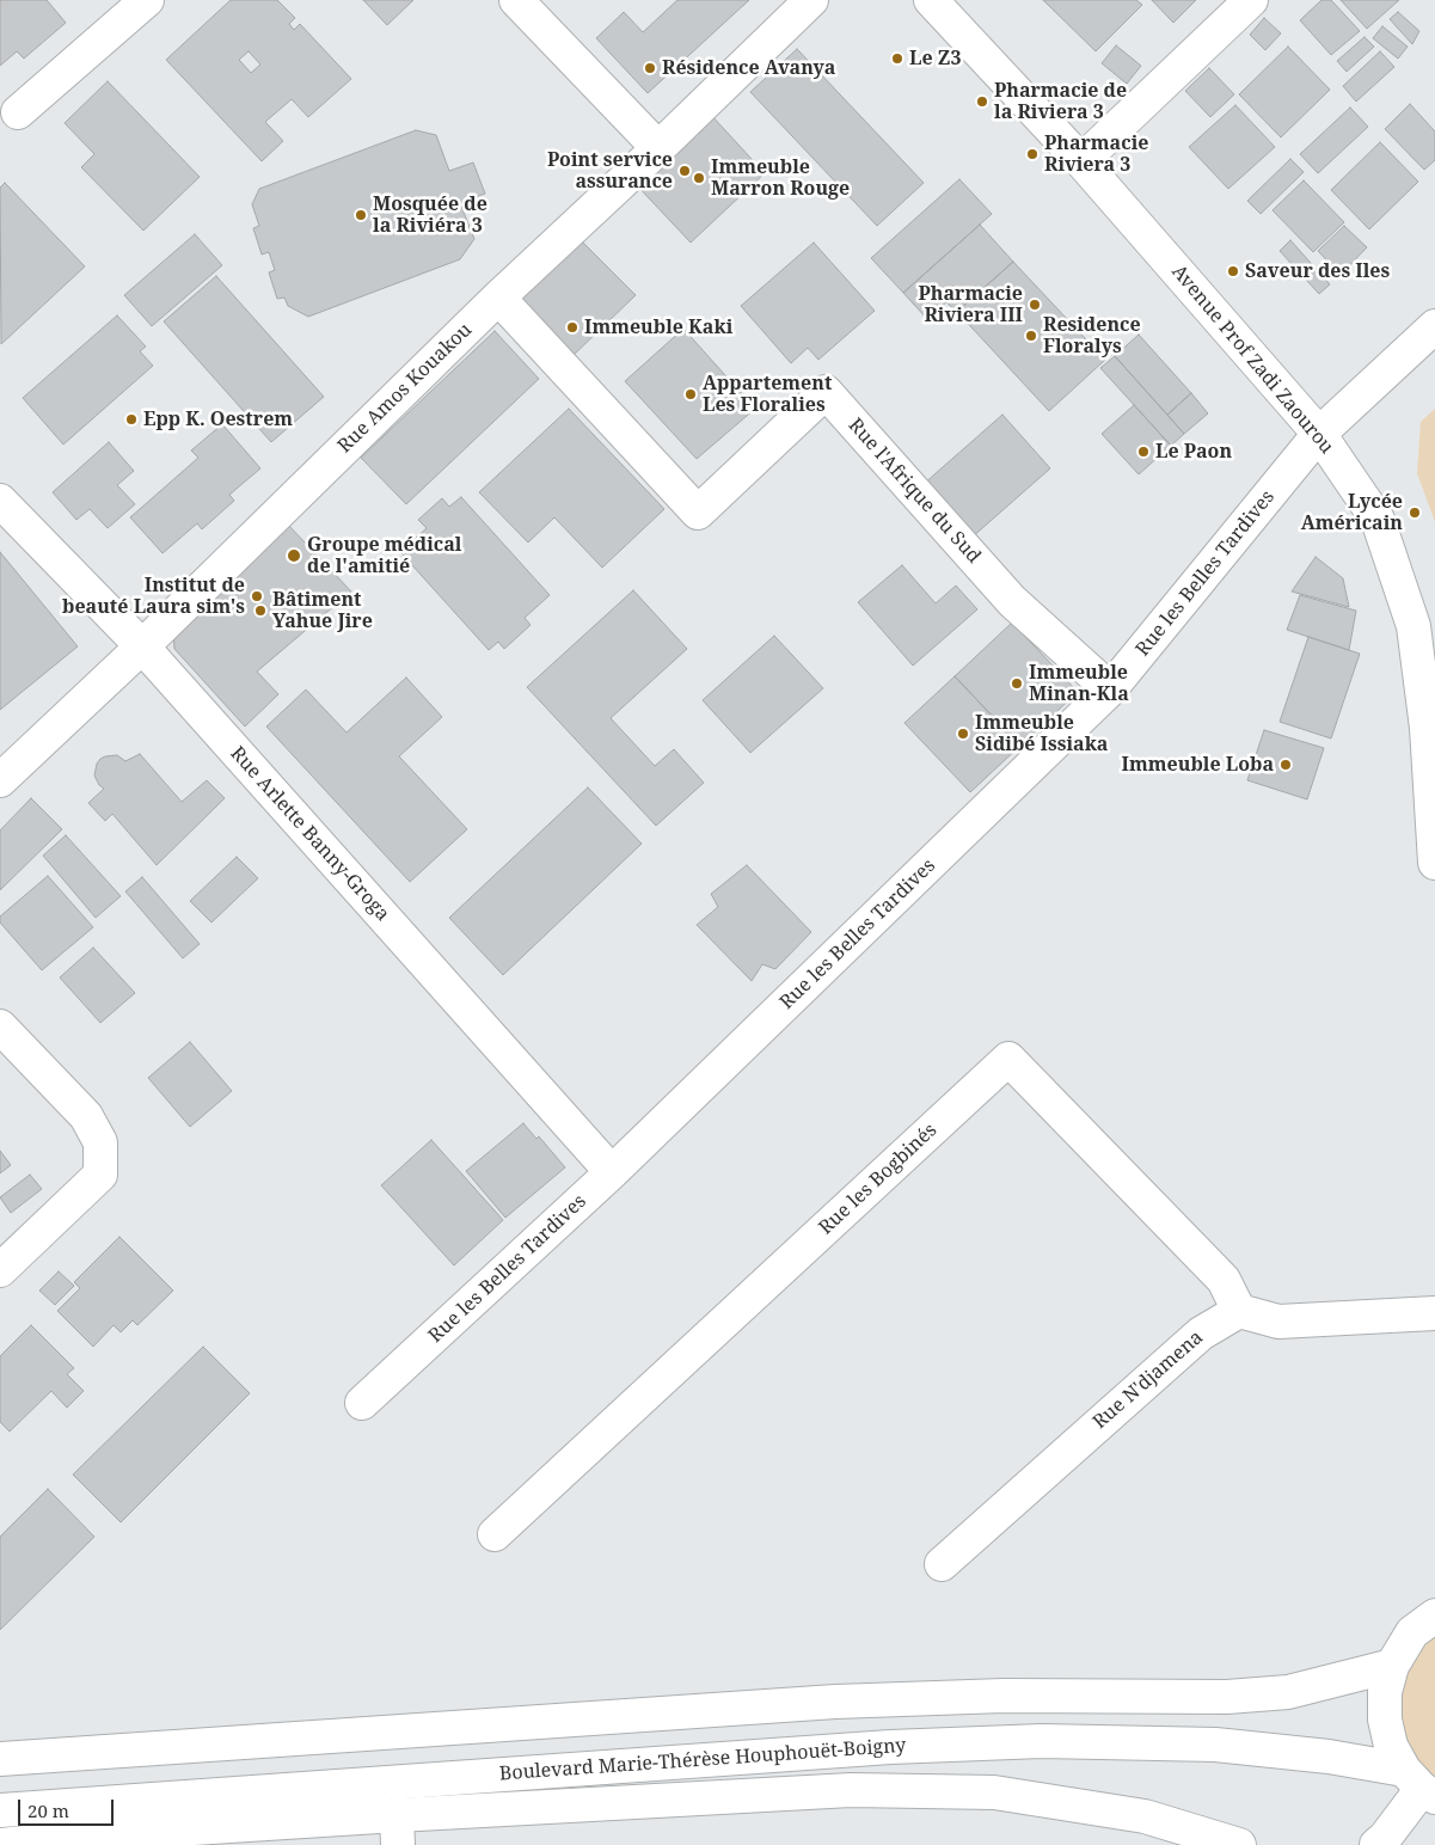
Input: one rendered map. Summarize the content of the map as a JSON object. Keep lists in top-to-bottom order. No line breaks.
{"streets":{"street":["Avenue Prof Zadi Zaourou","Rue Amos Kouakou","Rue l'Afrique du Sud","Rue les Belles Tardives","Rue Arlette Banny-Groga","Rue les Bogbinés","Rue N'djamena","Boulevard Marie-Thérèse Houphouët-Boigny"]},"crossings":[["Avenue Prof Zadi Zaourou","Rue les Belles Tardives"],["Rue Amos Kouakou","Rue l'Afrique du Sud"],["Rue Amos Kouakou","Rue Arlette Banny-Groga"],["Rue l'Afrique du Sud","Rue les Belles Tardives"],["Rue les Belles Tardives","Rue Arlette Banny-Groga"],["Rue les Bogbinés","Rue N'djamena"]],"places":["Le Z3","Résidence Avanya","Pharmacie de la Riviera 3","Pharmacie Riviera 3","Point service assurance","Immeuble Marron Rouge","Mosquée de la Riviéra 3","Saveur des Iles","Pharmacie Riviera III","Immeuble Kaki","Residence Floralys","Appartement Les Floralies","Epp K. Oestrem","Le Paon","Lycée Américain","Groupe médical de l'amitié","Institut de beauté Laura sim's","Bâtiment Yahue Jire","Immeuble Minan-Kla","Immeuble Sidibé Issiaka","Immeuble Loba"],"scale_bar":"20 m"}
